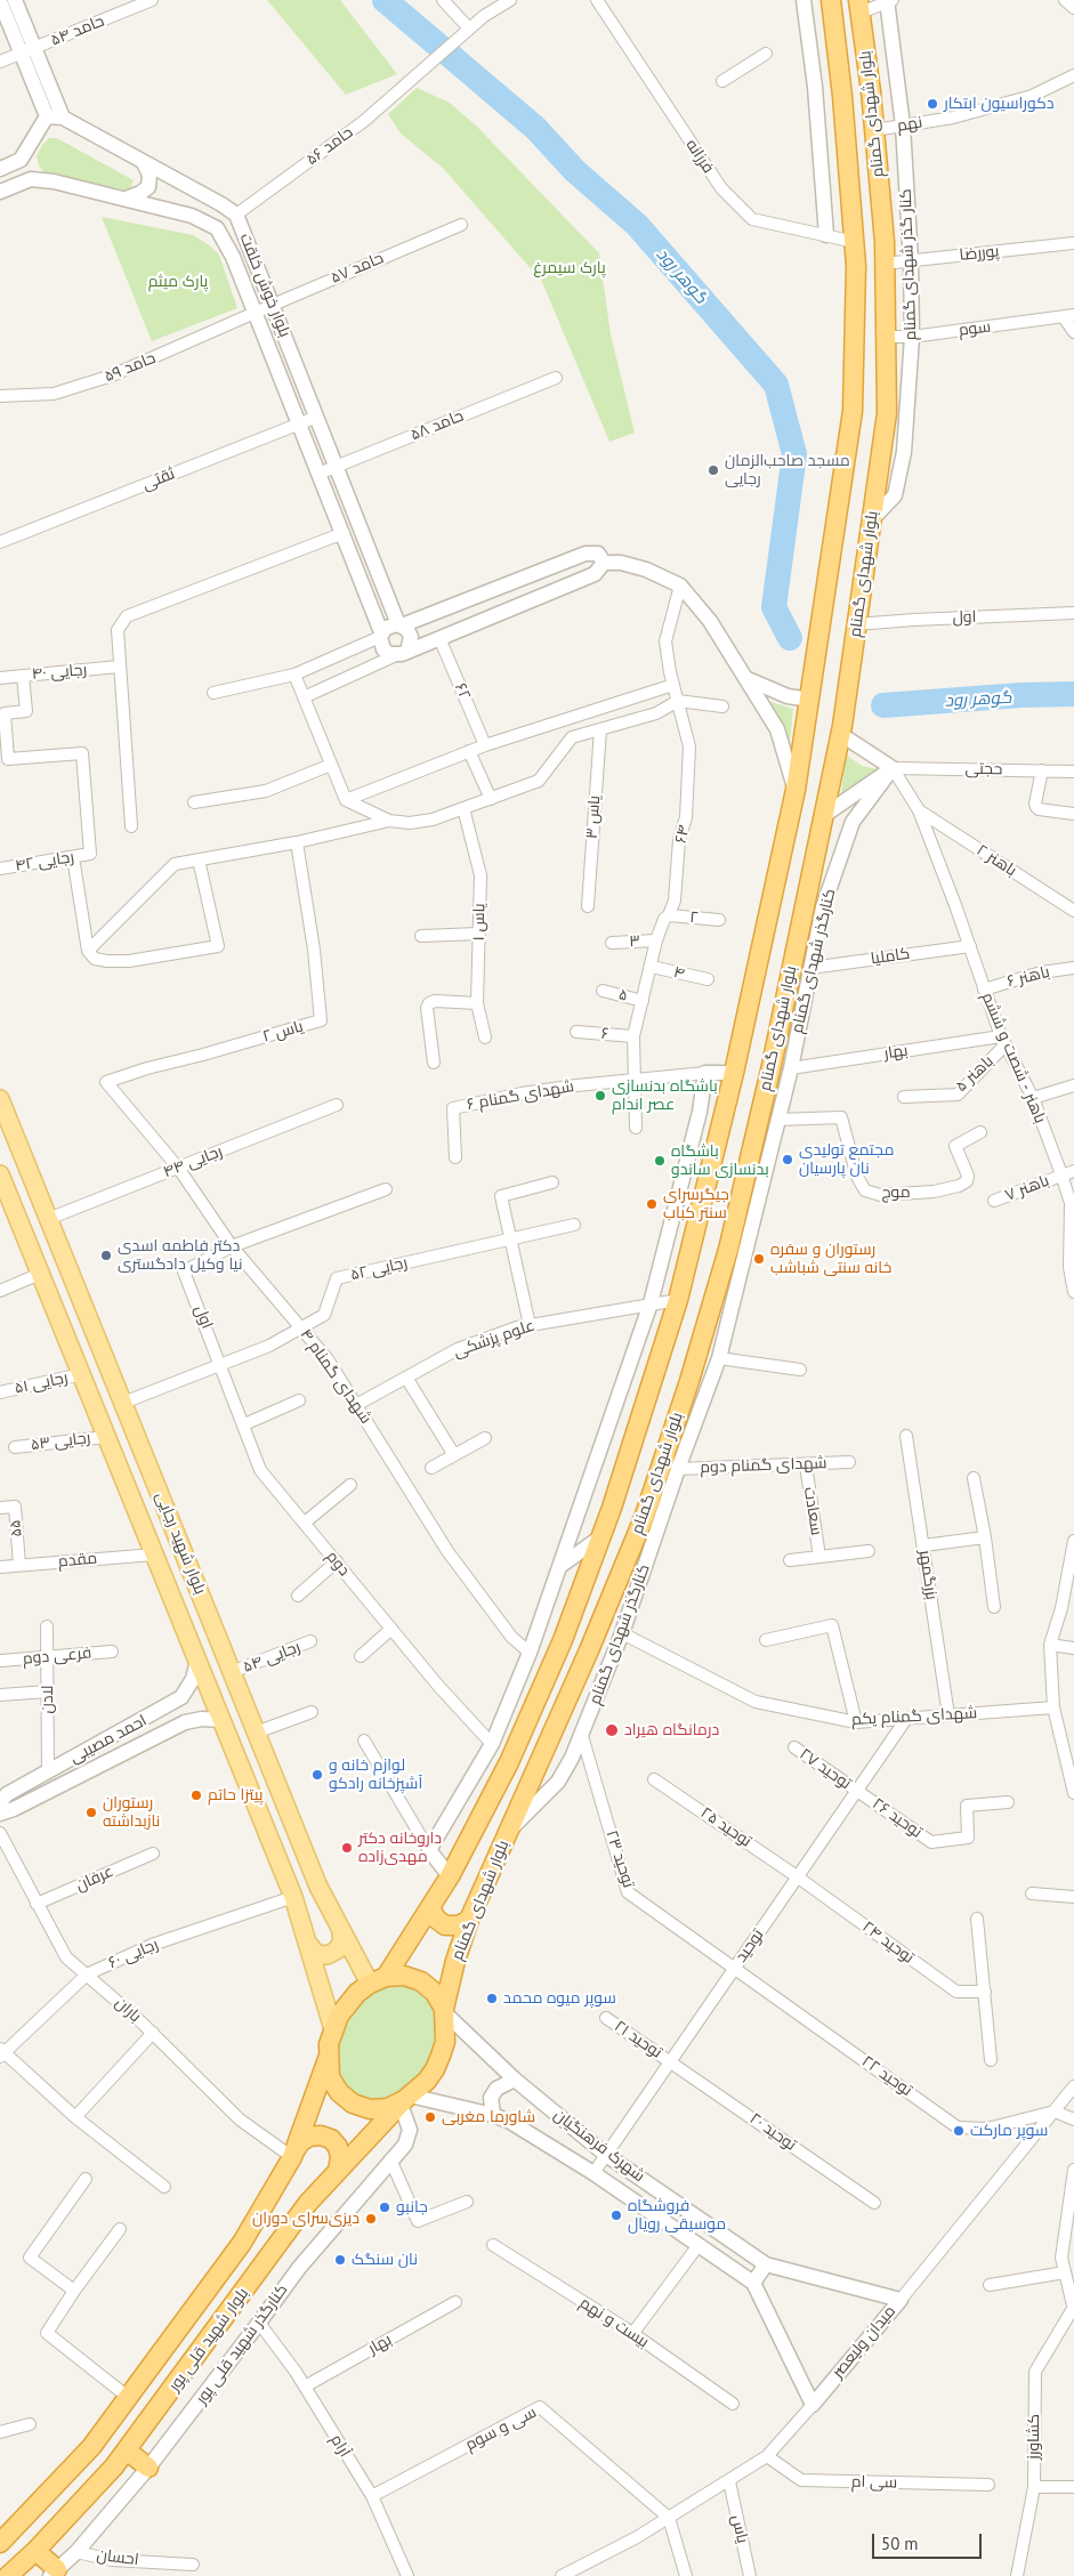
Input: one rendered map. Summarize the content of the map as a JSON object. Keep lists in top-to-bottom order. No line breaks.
{"streets":{"highway":["بلوار شهدای گمنام","بلوار شهید قلی پور"],"main road":["بلوار شهید رجایی"],"street":["حامد ۵۴","نهم","حامد ۵۶","فرزانه","پوررضا","کنار گذر شهدای گمنام","حامد ۵۷","بلوار خوش خلقت","سوم","حامد ۵۹","حامد ۵۸","ثقتی","اول","رجایی ۴۰","۶۲","حجتی","یاس ۳","۶۴","باهنر ۲","رجایی ۴۲","۲","یاس ۱","۳","کاملیا","کنارگذر شهدای گمنام","۴","باهنر ۶","۵","یاس ۲","۶","بهار","باهنر - شصت و ششم","باهنر ۵","شهدای گمنام ۶","رجایی ۴۴","باهنر ۷","موج","رجایی ۵۲","علوم پزشکی","شهدای گمنام ۴","رجایی ۵۱","رجایی ۵۳","شهدای گمنام دوم","سعادت","۵۵","مقدم","دوم","بزرگمهر","فرعی دوم","رجایی ۵۴","لادن","شهدای گمنام یکم","احمد مصیبی","توحید ۲۷","توحید ۲۶","توحید ۲۵","توحید ۲۳","عرفان","توحید ۲۴","توحید","رجایی ۶۰","باران","توحید ۲۱","توحید ۲۲","توحید ۲۰","شهرک فرهنگیان","بیست و نهم","میدان ولیعصر","کنارگذر شهید قلی پور","سی و سوم","کشاورز","آرام","سی ام","یاس","احسان"]},"crossings":[["بلوار شهدای گمنام","نهم"],["بلوار شهدای گمنام","فرزانه"],["بلوار شهدای گمنام","پوررضا"],["بلوار شهدای گمنام","کنار گذر شهدای گمنام"],["بلوار شهدای گمنام","سوم"],["بلوار شهدای گمنام","اول"],["بلوار شهدای گمنام","کنارگذر شهدای گمنام"],["بلوار شهدای گمنام","علوم پزشکی"],["بلوار شهدای گمنام","بلوار شهید رجایی"],["بلوار شهدای گمنام","شهرک فرهنگیان"],["بلوار شهدای گمنام","بلوار شهید قلی پور"],["بلوار شهدای گمنام","کنارگذر شهید قلی پور"],["نهم","کنار گذر شهدای گمنام"],["حامد ۵۶","بلوار خوش خلقت"],["پوررضا","کنار گذر شهدای گمنام"],["کنار گذر شهدای گمنام","سوم"],["حامد ۵۷","بلوار خوش خلقت"],["حامد ۵۷","حامد ۵۹"],["بلوار خوش خلقت","حامد ۵۹"],["بلوار خوش خلقت","حامد ۵۸"],["بلوار خوش خلقت","ثقتی"],["اول","رجایی ۵۲"],["اول","شهدای گمنام ۴"],["اول","دوم"],["رجایی ۴۰","رجایی ۴۲"],["حجتی","کنارگذر شهدای گمنام"],["حجتی","باهنر - شصت و ششم"],["۶۴","۲"],["۶۴","۳"],["۶۴","۴"],["۶۴","۵"],["۶۴","۶"],["۶۴","شهدای گمنام ۶"],["باهنر ۲","باهنر - شصت و ششم"],["کاملیا","کنارگذر شهدای گمنام"],["کاملیا","باهنر - شصت و ششم"],["کنارگذر شهدای گمنام","بهار"],["کنارگذر شهدای گمنام","باهنر - شصت و ششم"],["کنارگذر شهدای گمنام","موج"],["کنارگذر شهدای گمنام","شهدای گمنام دوم"],["کنارگذر شهدای گمنام","شهدای گمنام یکم"],["کنارگذر شهدای گمنام","توحید ۲۳"],["باهنر ۶","باهنر - شصت و ششم"],["یاس ۲","شهدای گمنام ۴"],["بهار","باهنر - شصت و ششم"],["بهار","باهنر ۵"],["بهار","آرام"],["باهنر - شصت و ششم","باهنر ۵"],["باهنر - شصت و ششم","باهنر ۷"],["رجایی ۴۴","شهدای گمنام ۴"],["رجایی ۴۴","بلوار شهید رجایی"],["رجایی ۵۲","شهدای گمنام ۴"],["رجایی ۵۲","بلوار شهید رجایی"],["رجایی ۵۲","دوم"],["علوم پزشکی","شهدای گمنام ۴"],["رجایی ۵۱","بلوار شهید رجایی"],["رجایی ۵۳","بلوار شهید رجایی"],["شهدای گمنام دوم","سعادت"],["۵۵","مقدم"],["بلوار شهید رجایی","مقدم"],["بلوار شهید رجایی","رجایی ۵۴"],["بلوار شهید رجایی","احمد مصیبی"],["بلوار شهید رجایی","رجایی ۶۰"],["بلوار شهید رجایی","شهرک فرهنگیان"],["بلوار شهید رجایی","بلوار شهید قلی پور"],["بلوار شهید رجایی","کنارگذر شهید قلی پور"],["بزرگمهر","شهدای گمنام یکم"],["فرعی دوم","لادن"],["لادن","احمد مصیبی"],["شهدای گمنام یکم","توحید"],["توحید ۲۷","توحید ۲۶"],["توحید ۲۷","توحید"],["توحید ۲۶","توحید"],["توحید ۲۵","توحید ۲۴"],["توحید ۲۵","توحید"],["توحید ۲۳","توحید"],["توحید ۲۳","توحید ۲۲"],["عرفان","باران"],["توحید ۲۴","توحید"],["توحید","توحید ۲۱"],["توحید","توحید ۲۲"],["توحید","توحید ۲۰"],["توحید","شهرک فرهنگیان"],["رجایی ۶۰","باران"],["باران","بلوار شهید قلی پور"],["توحید ۲۱","توحید ۲۰"],["شهرک فرهنگیان","بلوار شهید قلی پور"],["شهرک فرهنگیان","میدان ولیعصر"],["شهرک فرهنگیان","کنارگذر شهید قلی پور"],["بلوار شهید قلی پور","کنارگذر شهید قلی پور"],["کنارگذر شهید قلی پور","آرام"],["کنارگذر شهید قلی پور","احسان"],["سی و سوم","آرام"]],"water":["گوهر رود"],"parks":["پارک سیمرغ","پارک میثم"],"places":["دکوراسیون ابتکار","مسجد صاحب‌الزمان رجایی","باشگاه بدنسازی عصر اندام","مجتمع تولیدی نان پارسیان","باشگاه بدنسازی ساندو","جیگرسرای سنتر کباب","دکتر فاطمه اسدی نیا وکیل دادگستری","رستوران و سفره خانه سنتی شباشب","درمانگاه هیراد","لوازم خانه و آشپزخانه رادکو","پیتزا حاتم","رستوران نازبداشته","داروخانه دکتر مهدی‌زاده","سوپر میوه محمد","شاورما مغربی","سوپر مارکت","جانبو","فروشگاه موسیقی رویال","دیزی‌سرای دوران","نان سنگک"],"scale_bar":"50 m"}
